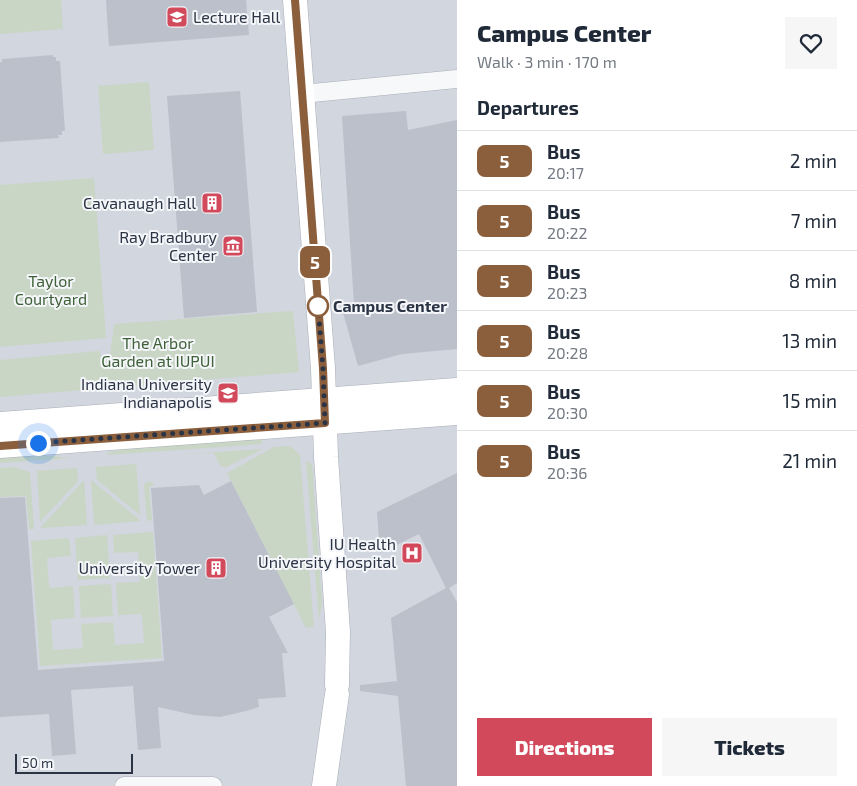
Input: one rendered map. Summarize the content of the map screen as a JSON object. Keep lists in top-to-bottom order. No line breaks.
{"parks":["Taylor Courtyard","The Arbor Garden at IUPUI"],"places":{"school or university":["Lecture Hall","Indiana University Indianapolis"],"building":["Cavanaugh Hall","University Tower"],"museum":["Ray Bradbury Center"],"other":["Campus Center"],"hospital":["IU Health University Hospital"]},"lines":["bus line 5"],"scale_bar":"50 m","page":{"on_map":"5","heading":[["Campus Center","Walk · 3 min · 170 m"],"Departures"],"list":[{"mark":"5","name":"Bus","note":"20:17","value":"2 min"},{"mark":"5","name":"Bus","note":"20:22","value":"7 min"},{"mark":"5","name":"Bus","note":"20:23","value":"8 min"},{"mark":"5","name":"Bus","note":"20:28","value":"13 min"},{"mark":"5","name":"Bus","note":"20:30","value":"15 min"},{"mark":"5","name":"Bus","note":"20:36","value":"21 min"}],"buttons":["Directions","Tickets"],"scale":"50 m"}}
